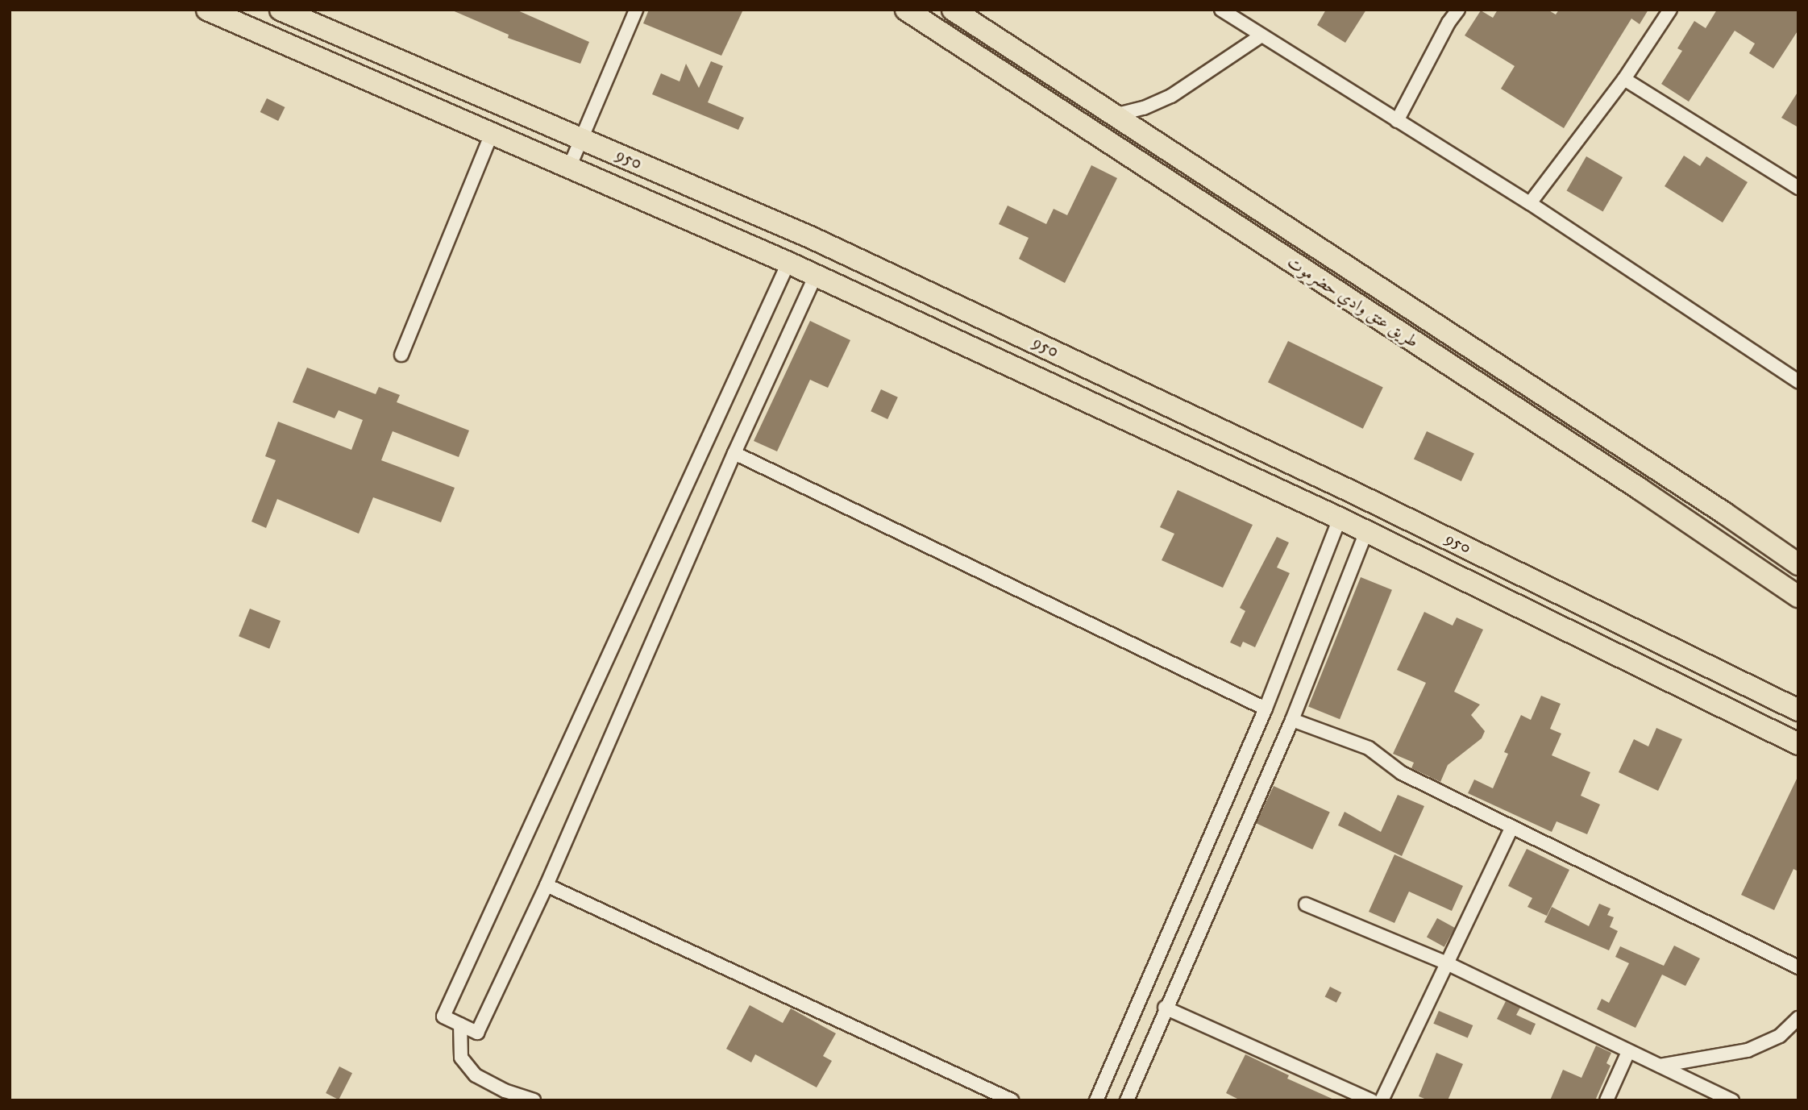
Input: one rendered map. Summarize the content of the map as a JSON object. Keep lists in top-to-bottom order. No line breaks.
{"streets":{"main road":["950","طريق عتق وادي حضرموت"]}}
